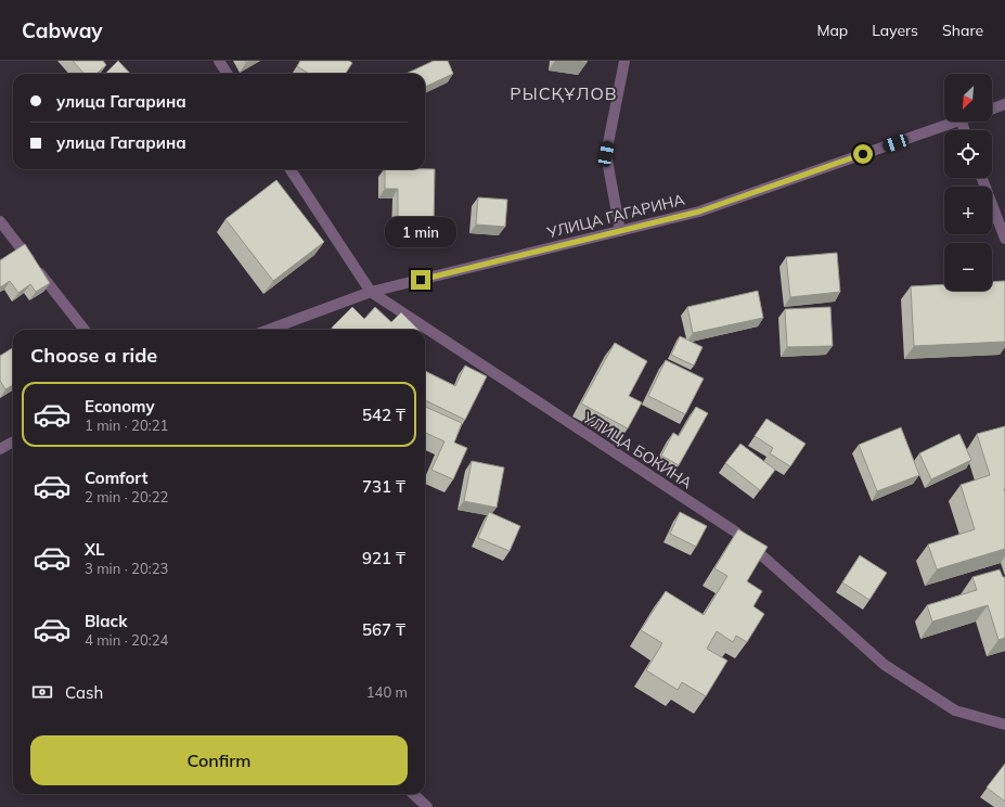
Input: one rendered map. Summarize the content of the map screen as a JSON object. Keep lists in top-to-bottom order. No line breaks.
{"streets":{"street":["УЛИЦА ГАГАРИНА","УЛИЦА БОКИНА"]},"crossings":[["УЛИЦА ГАГАРИНА","УЛИЦА БОКИНА"]],"districts":["РЫСҚҰЛОВ"],"north":"bottom left","page":{"header":"Cabway","nav":["Map","Layers","Share"],"map_buttons":["+","−"],"banner":["улица Гагарина","улица Гагарина"],"bubble":"1 min","heading":"Choose a ride","list":[{"name":"Economy","note":"1 min · 20:21","value":"542 ₸"},{"name":"Comfort","note":"2 min · 20:22","value":"731 ₸"},{"name":"XL","note":"3 min · 20:23","value":"921 ₸"},{"name":"Black","note":"4 min · 20:24","value":"567 ₸"}],"pay":["Cash","140 m"],"buttons":"Confirm"}}
